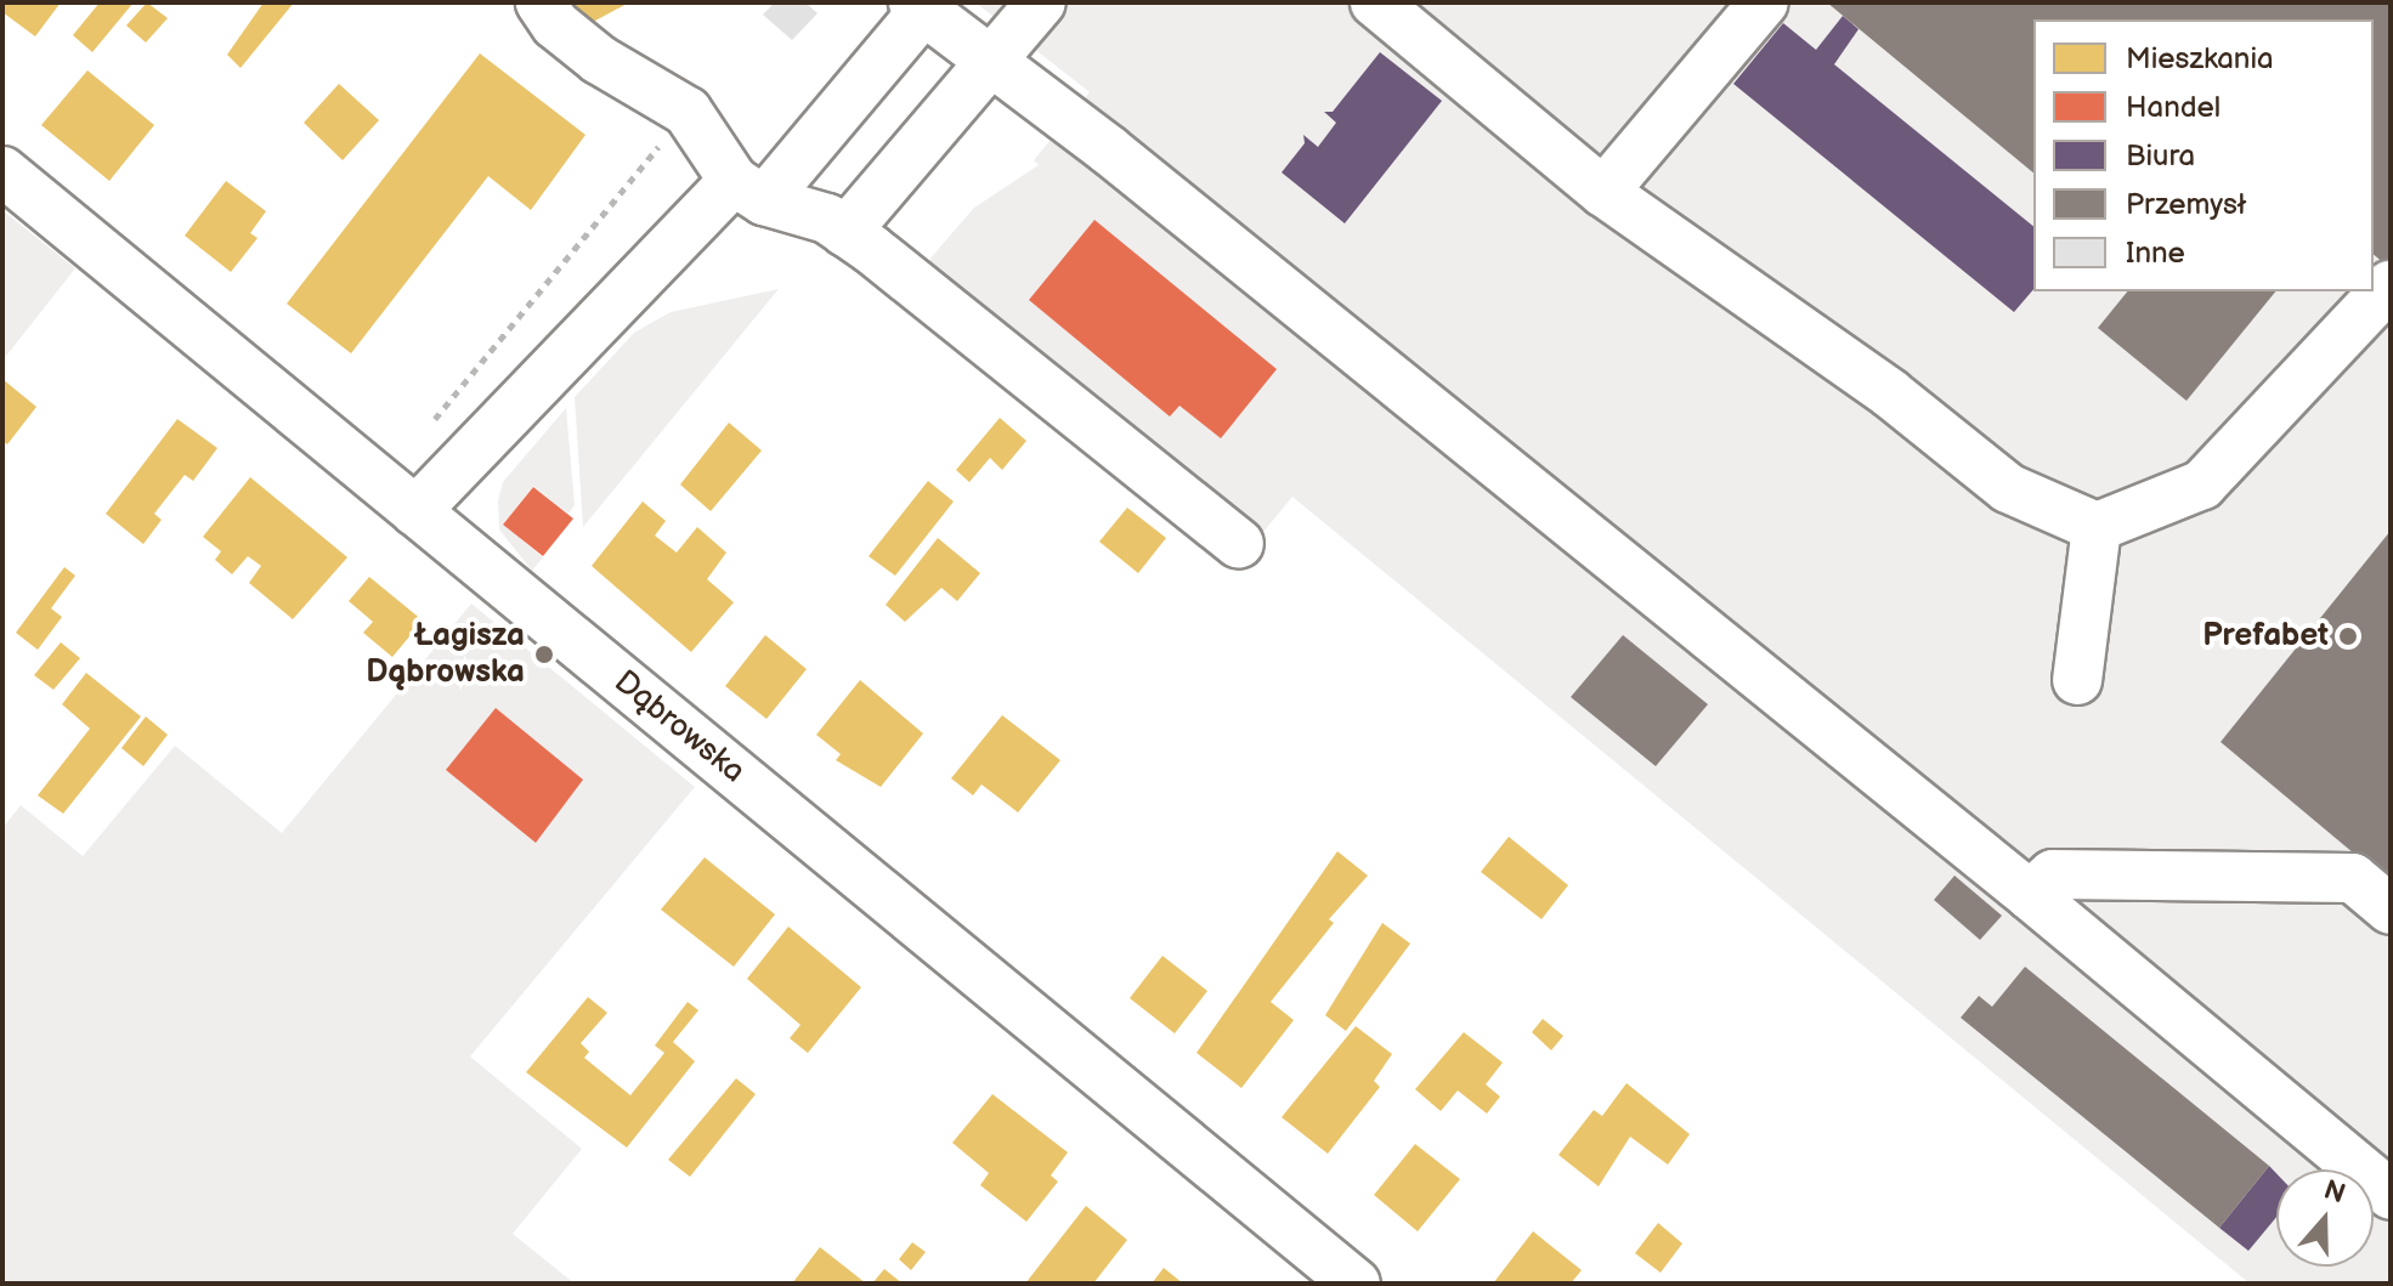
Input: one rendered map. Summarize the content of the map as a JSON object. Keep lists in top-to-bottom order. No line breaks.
{"streets":{"street":["Dąbrowska"]},"places":["Prefabet","Łagisza Dąbrowska"],"legend":["Mieszkania","Handel","Biura","Przemysł","Inne"],"north":"top"}
